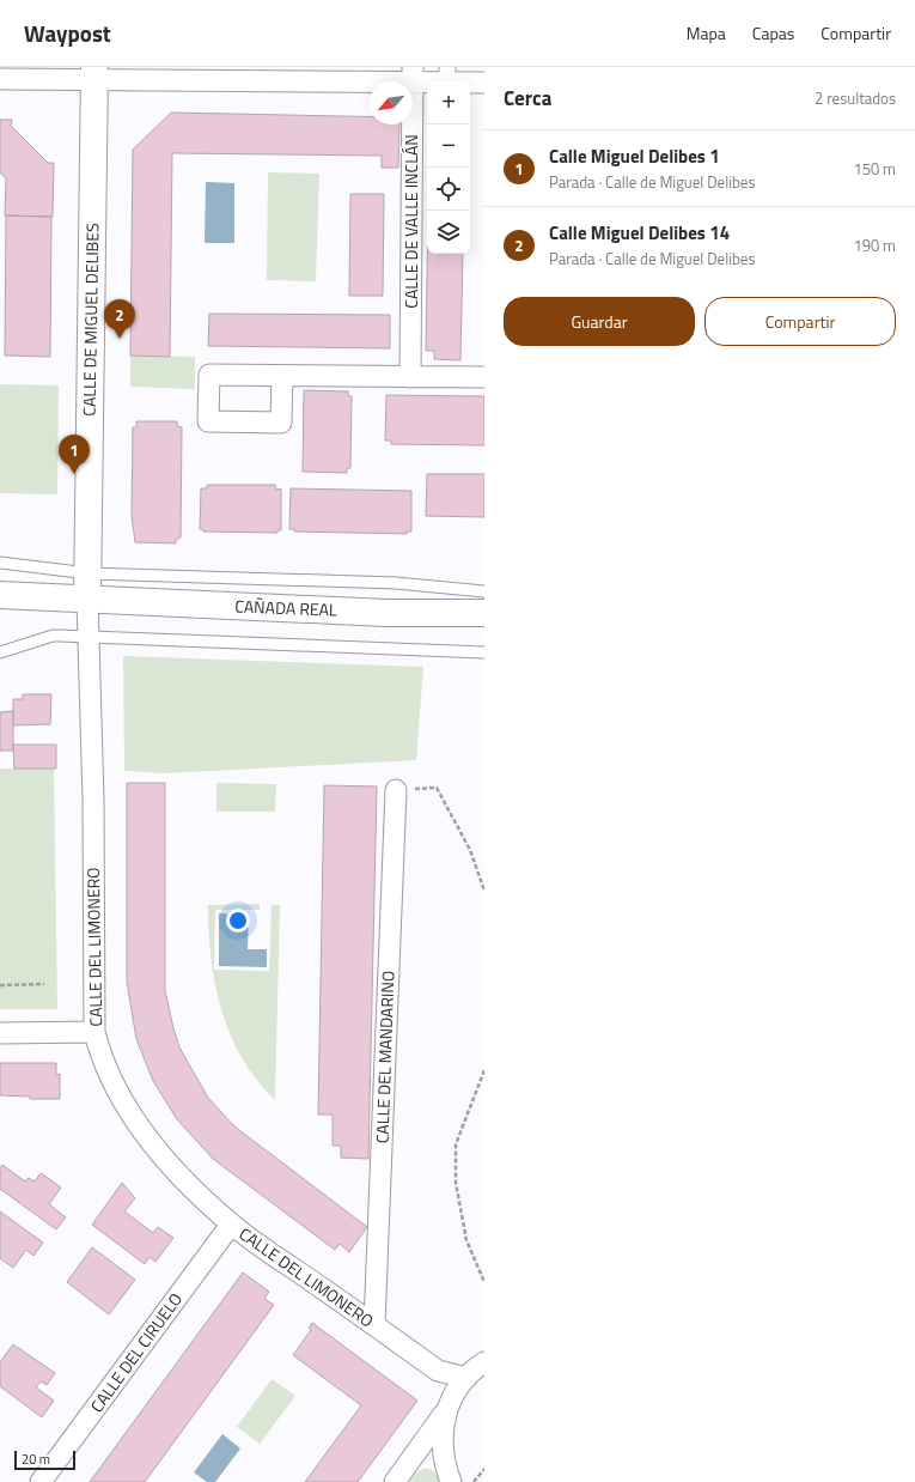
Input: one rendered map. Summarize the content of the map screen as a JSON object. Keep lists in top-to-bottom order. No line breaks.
{"streets":{"street":["CALLE DE VALLE INCLÁN","CALLE DE MIGUEL DELIBES","CAÑADA REAL","CALLE DEL LIMONERO","CALLE DEL MANDARINO","CALLE DEL CIRUELO"]},"crossings":[["CALLE DE MIGUEL DELIBES","CAÑADA REAL"],["CALLE DE MIGUEL DELIBES","CALLE DEL LIMONERO"],["CAÑADA REAL","CALLE DEL LIMONERO"],["CALLE DEL LIMONERO","CALLE DEL MANDARINO"],["CALLE DEL LIMONERO","CALLE DEL CIRUELO"]],"scale_bar":"20 m","north":"bottom left","page":{"header":"Waypost","nav":["Mapa","Capas","Compartir"],"heading":["Cerca","2 resultados"],"map_buttons":["+","−"],"list":[{"mark":"1","name":"Calle Miguel Delibes 1","note":"Parada · Calle de Miguel Delibes","value":"150 m"},{"mark":"2","name":"Calle Miguel Delibes 14","note":"Parada · Calle de Miguel Delibes","value":"190 m"}],"buttons":["Guardar","Compartir"],"pins":["2","1"],"scale":"20 m"}}
